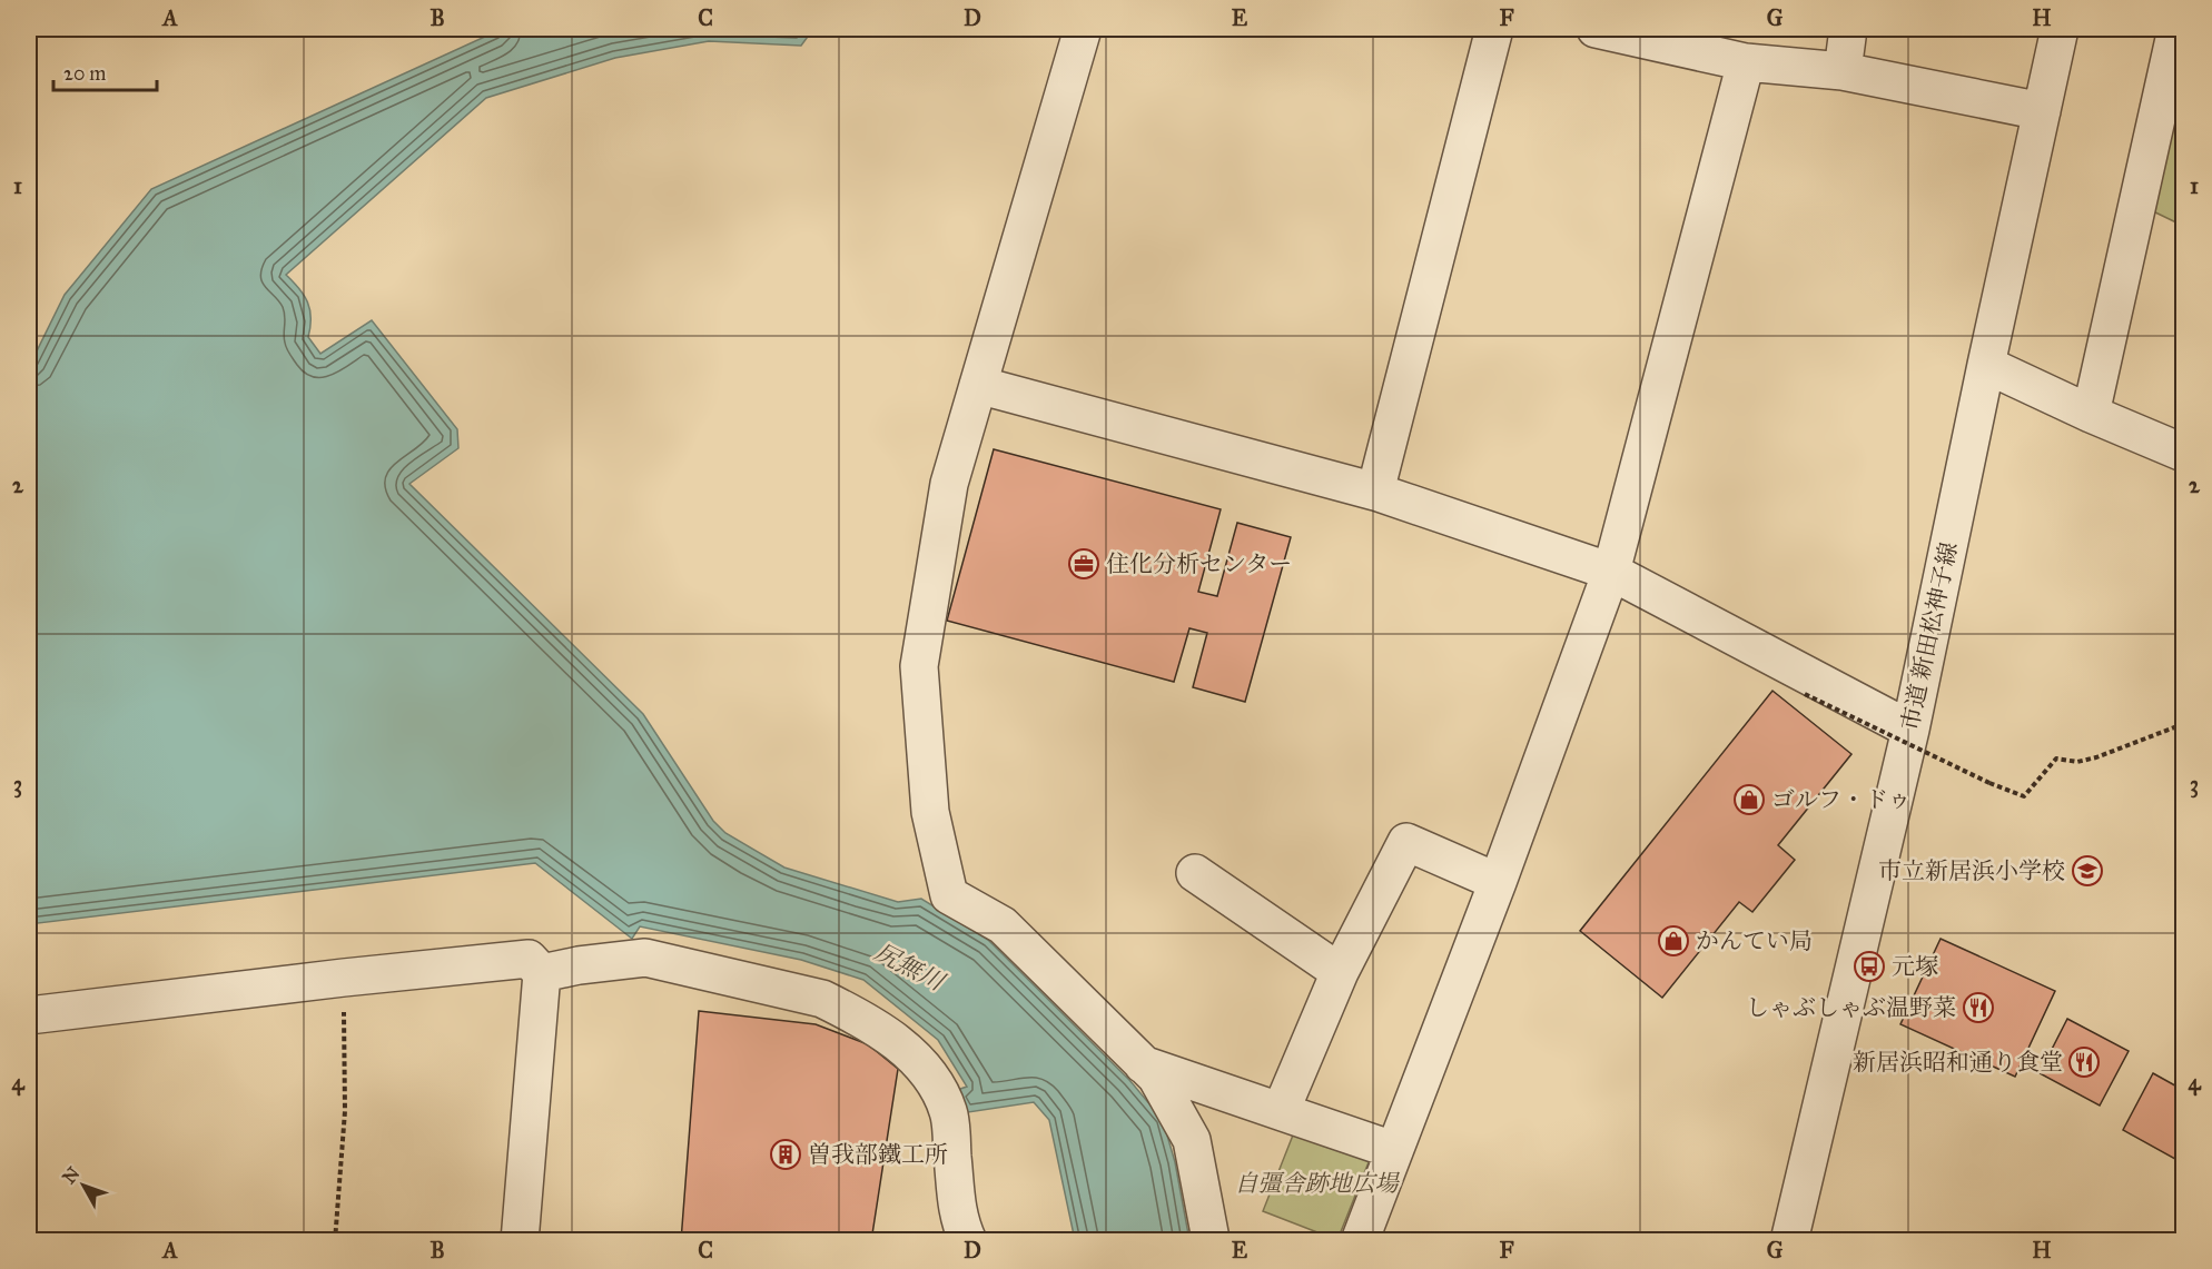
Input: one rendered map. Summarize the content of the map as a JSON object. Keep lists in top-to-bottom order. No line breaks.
{"streets":{"street":["市道 新田松神子線"]},"water":["尻無川"],"parks":["自彊舎跡地広場"],"places":{"office":["住化分析センター"],"shop":["ゴルフ・ドゥ","かんてい局"],"school or university":["市立新居浜小学校"],"bus stop":["元塚"],"restaurant":["しゃぶしゃぶ温野菜","新居浜昭和通り食堂"],"building":["曽我部鐵工所"]},"scale_bar":"20 m","north":"top left","grid":{"columns":["A","B","C","D","E","F","G","H"],"rows":["1","2","3","4"]}}
